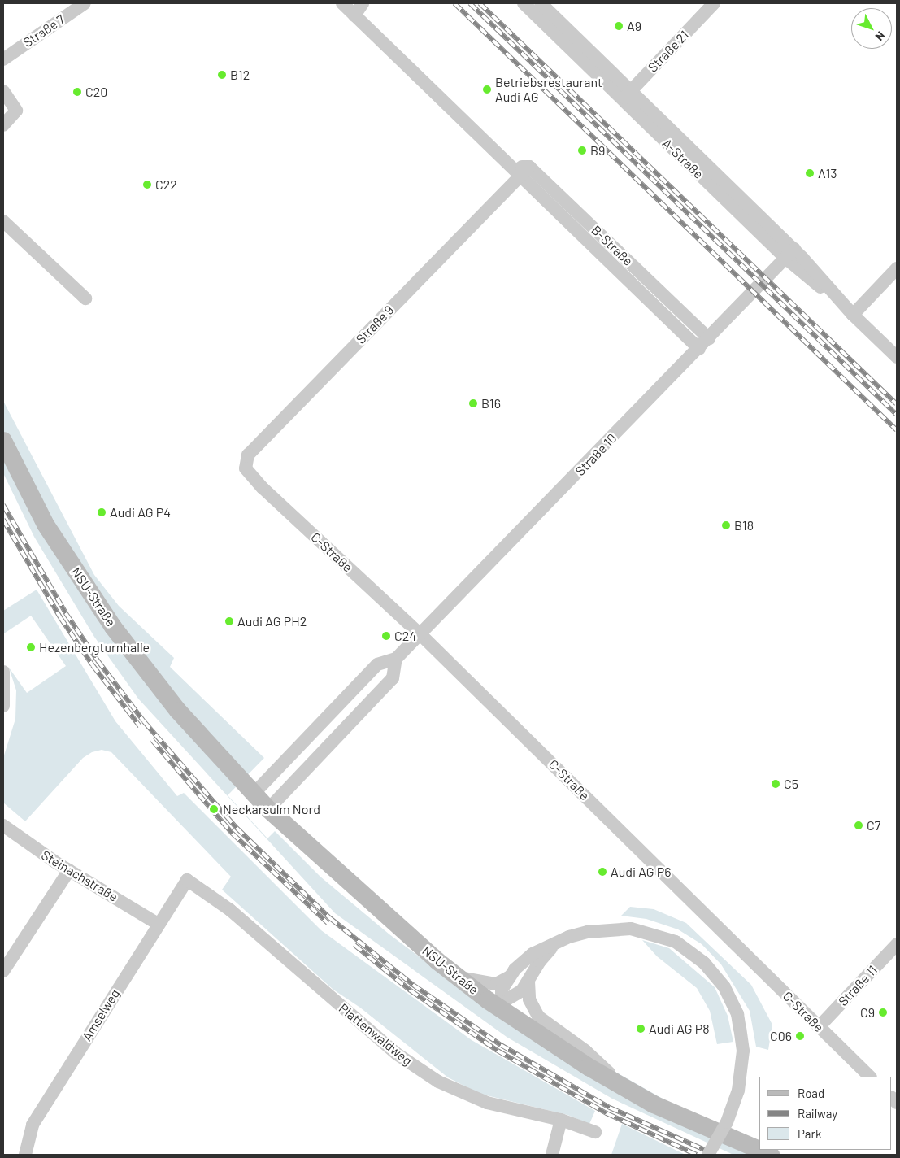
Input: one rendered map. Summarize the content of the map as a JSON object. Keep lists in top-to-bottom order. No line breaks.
{"streets":{"main road":["NSU-Straße"],"street":["Straße 7","Straße 21","A-Straße","B-Straße","Straße 9","Straße 10","C-Straße","Steinachstraße","Straße 11","Amselweg","Plattenwaldweg"]},"crossings":[["Straße 21","A-Straße"],["A-Straße","Straße 10"],["B-Straße","Straße 9"],["B-Straße","Straße 10"],["Straße 9","C-Straße"],["Straße 10","C-Straße"],["C-Straße","Straße 11"],["Steinachstraße","Amselweg"],["Amselweg","Plattenwaldweg"]],"places":["A9","B12","Betriebsrestaurant Audi AG","C20","B9","A13","C22","B16","Audi AG P4","B18","Audi AG PH2","C24","Hezenbergturnhalle","C5","Neckarsulm Nord","C7","Audi AG P6","C9","Audi AG P8","C06"],"legend":["Road","Railway","Park"],"north":"bottom right"}
